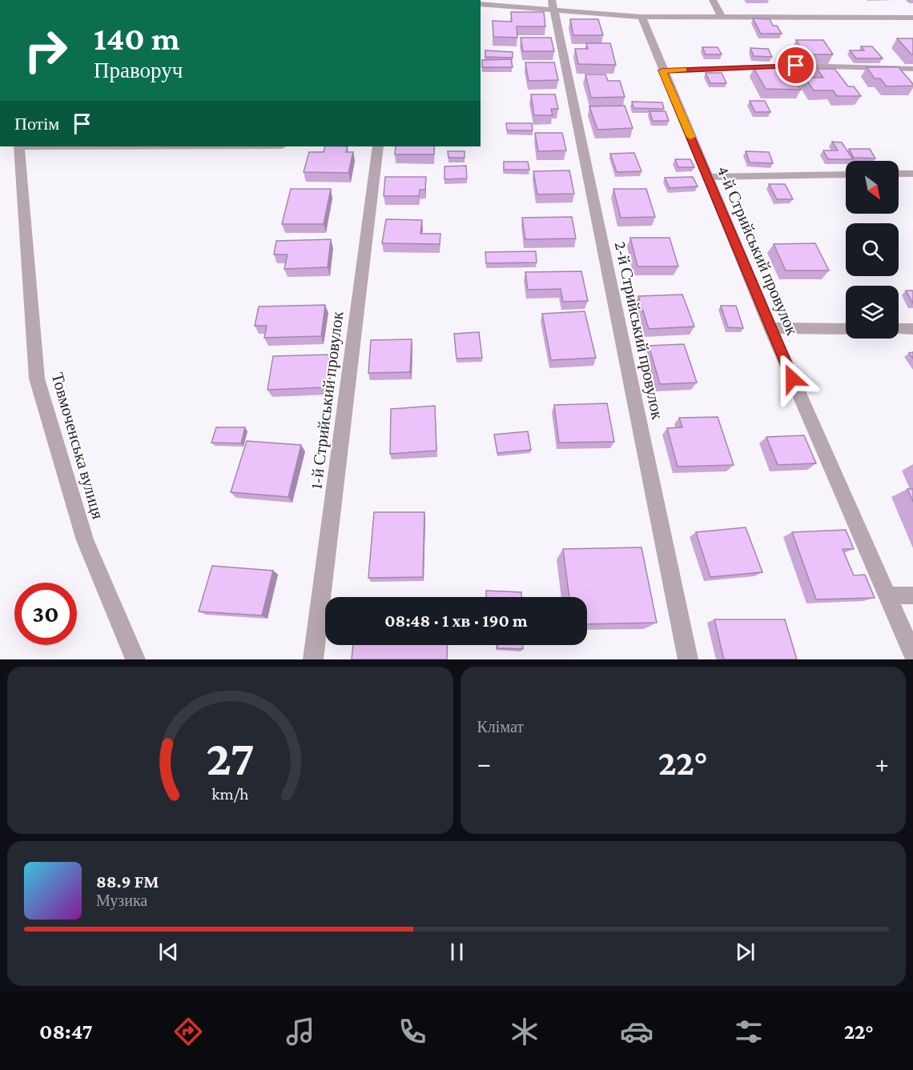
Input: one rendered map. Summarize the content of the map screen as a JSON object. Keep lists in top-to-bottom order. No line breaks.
{"streets":{"street":["4-й Стрийський провулок","2-й Стрийський провулок","1-й Стрийський провулок","Товмоченська вулиця"]},"north":"bottom right","page":{"turn":["140 m","Праворуч"],"then":"Потім","limit":"30","trip":"08:48 · 1 хв · 190 m","tile":"Клімат","heat":["−","22°","+"],"song":["88.9 FM","Музика"],"tabs":["08:47","22°"],"gauge":["27","km/h"]}}
